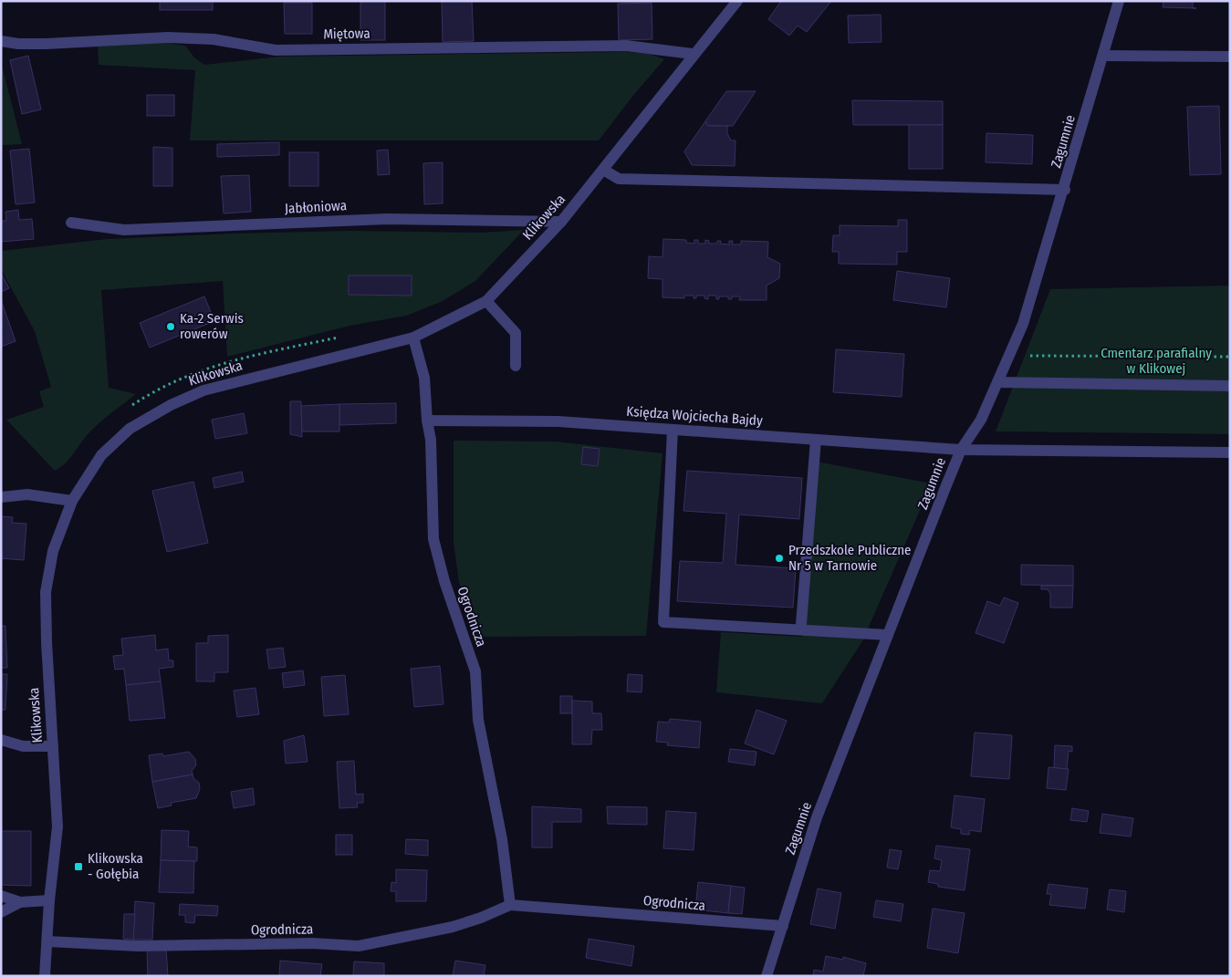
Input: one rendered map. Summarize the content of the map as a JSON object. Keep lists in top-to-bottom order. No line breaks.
{"streets":{"street":["Miętowa","Zagumnie","Jabłoniowa","Klikowska","Księdza Wojciecha Bajdy","Ogrodnicza"]},"crossings":[["Miętowa","Klikowska"],["Zagumnie","Księdza Wojciecha Bajdy"],["Zagumnie","Ogrodnicza"],["Jabłoniowa","Klikowska"],["Klikowska","Ogrodnicza"],["Księdza Wojciecha Bajdy","Ogrodnicza"]],"parks":["Cmentarz parafialny w Klikowej"],"places":{"other":["Ka-2 Serwis rowerów","Przedszkole Publiczne Nr 5 w Tarnowie"],"transit":["Klikowska - Gołębia"]}}
